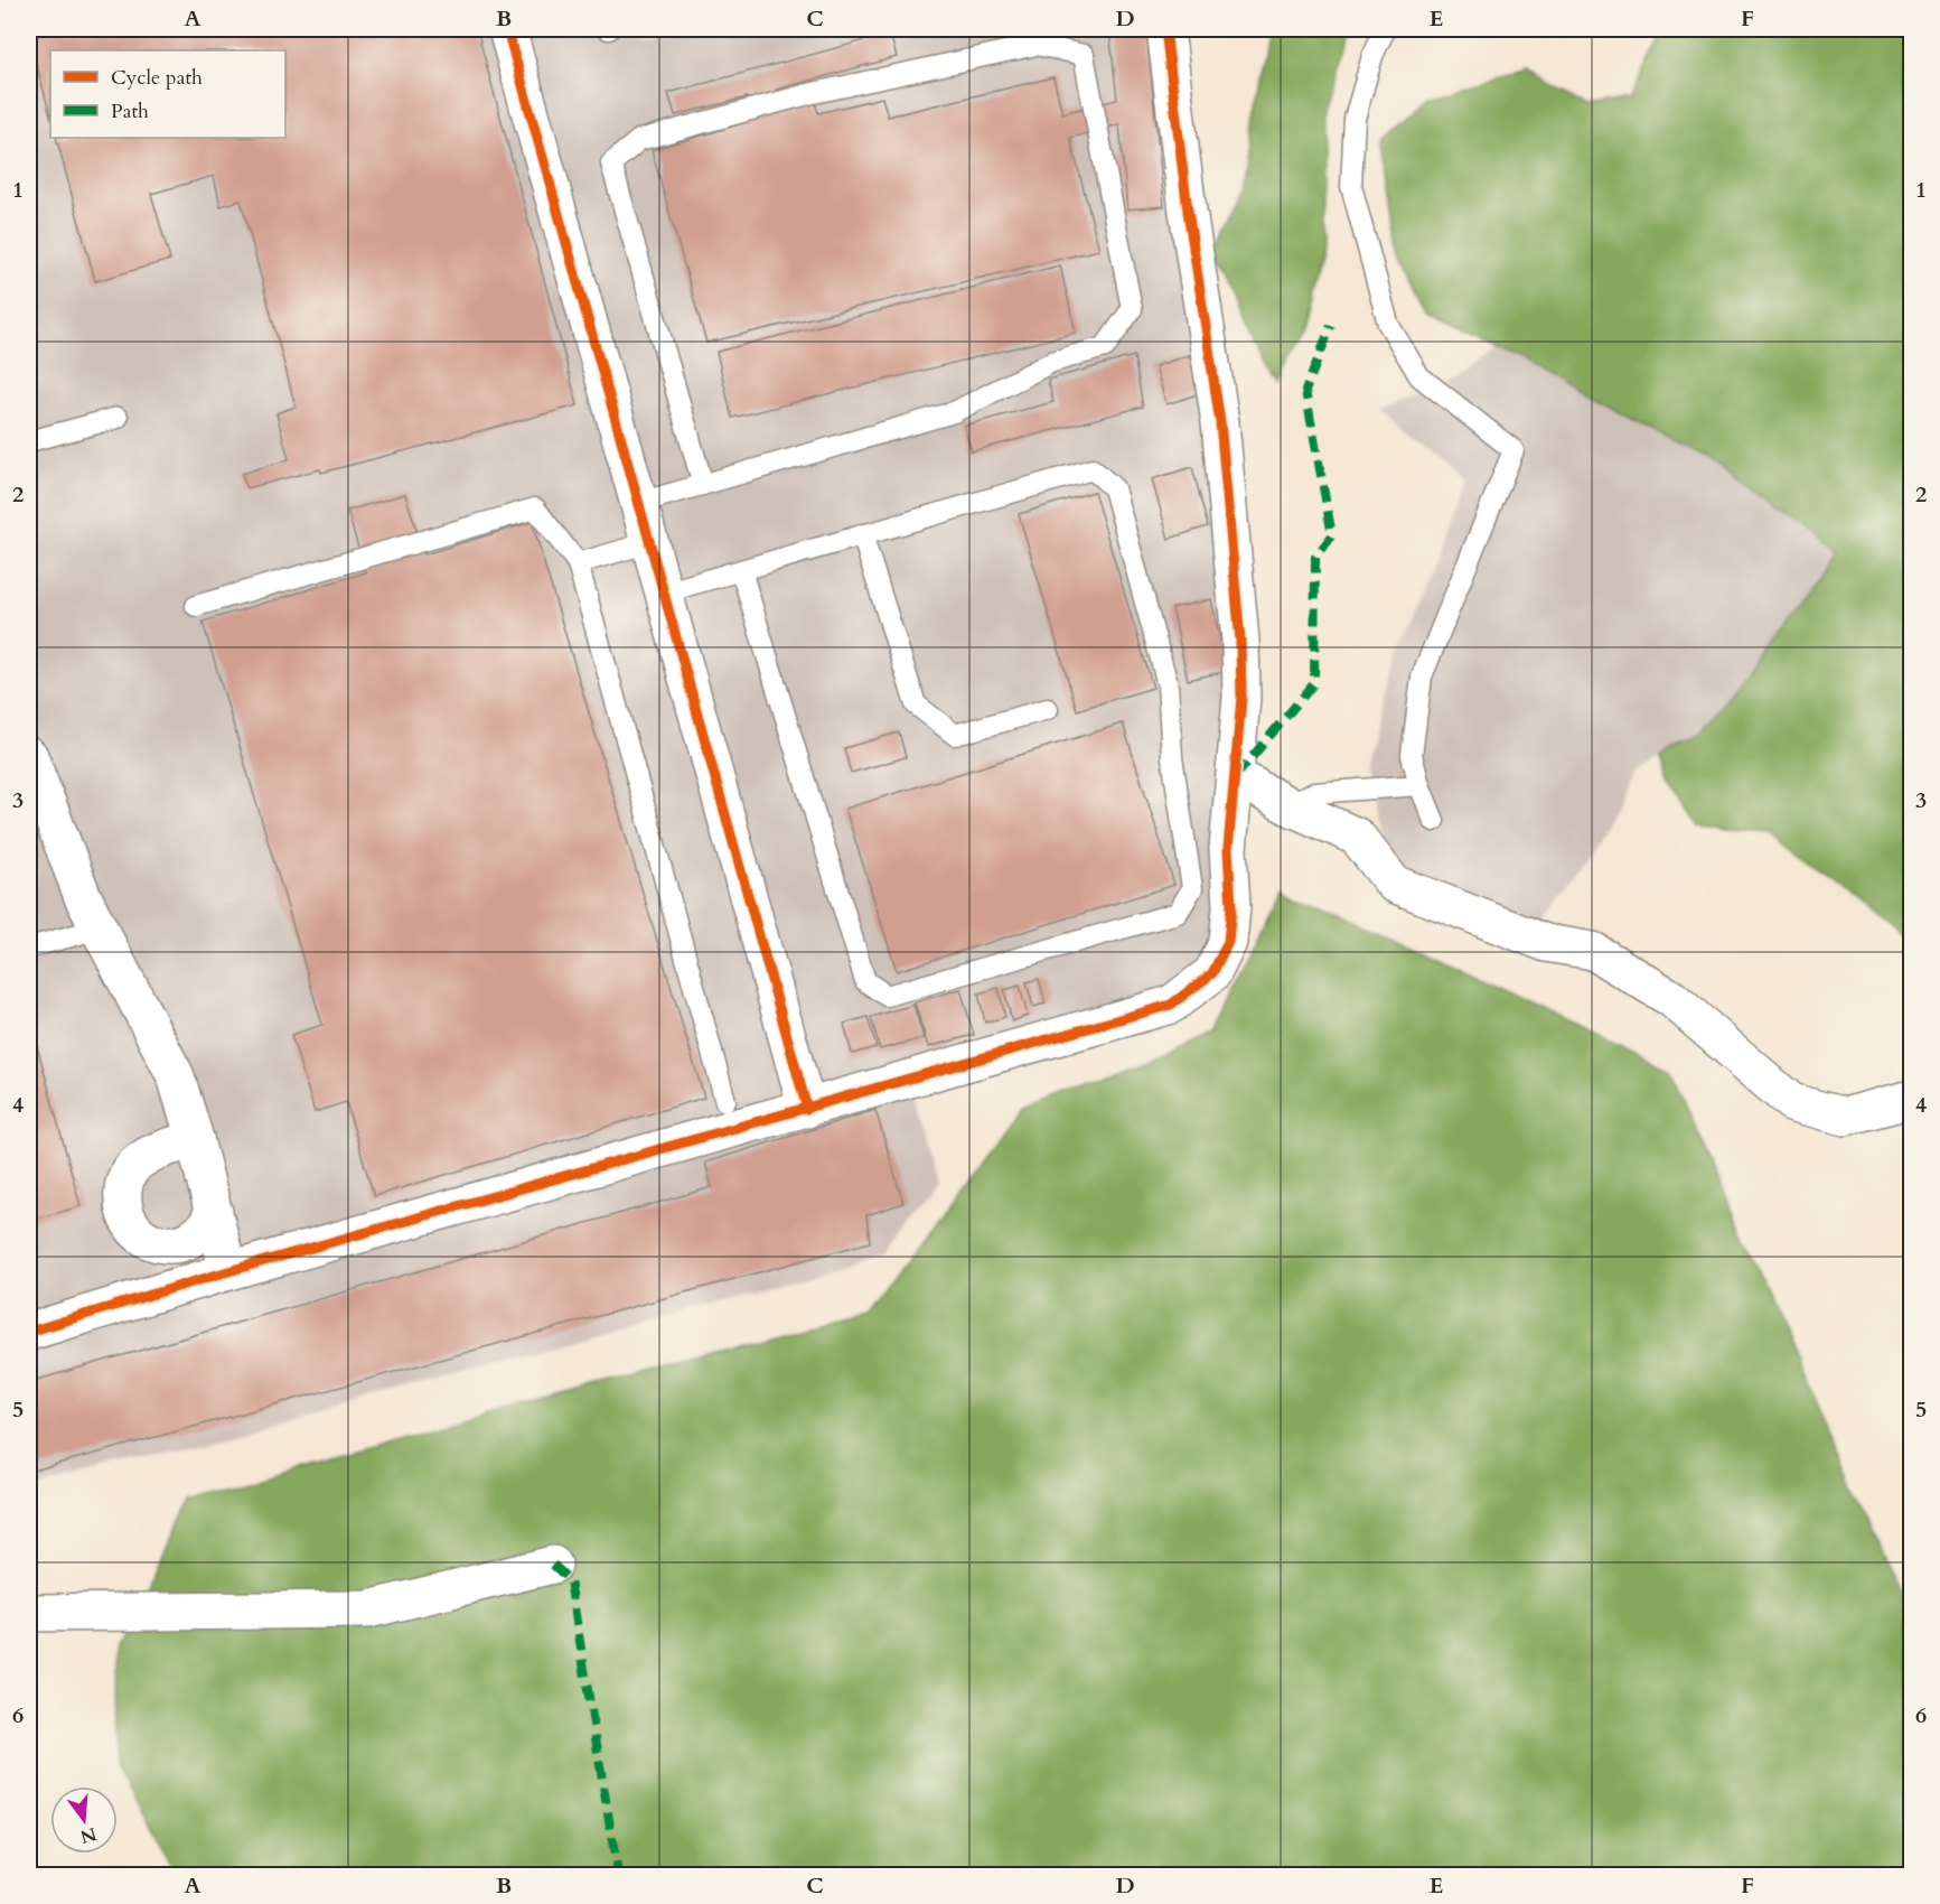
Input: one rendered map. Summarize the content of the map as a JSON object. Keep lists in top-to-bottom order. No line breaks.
{"legend":["Cycle path","Path"],"north":"bottom","grid":{"columns":["A","B","C","D","E","F"],"rows":["1","2","3","4","5","6"]}}
